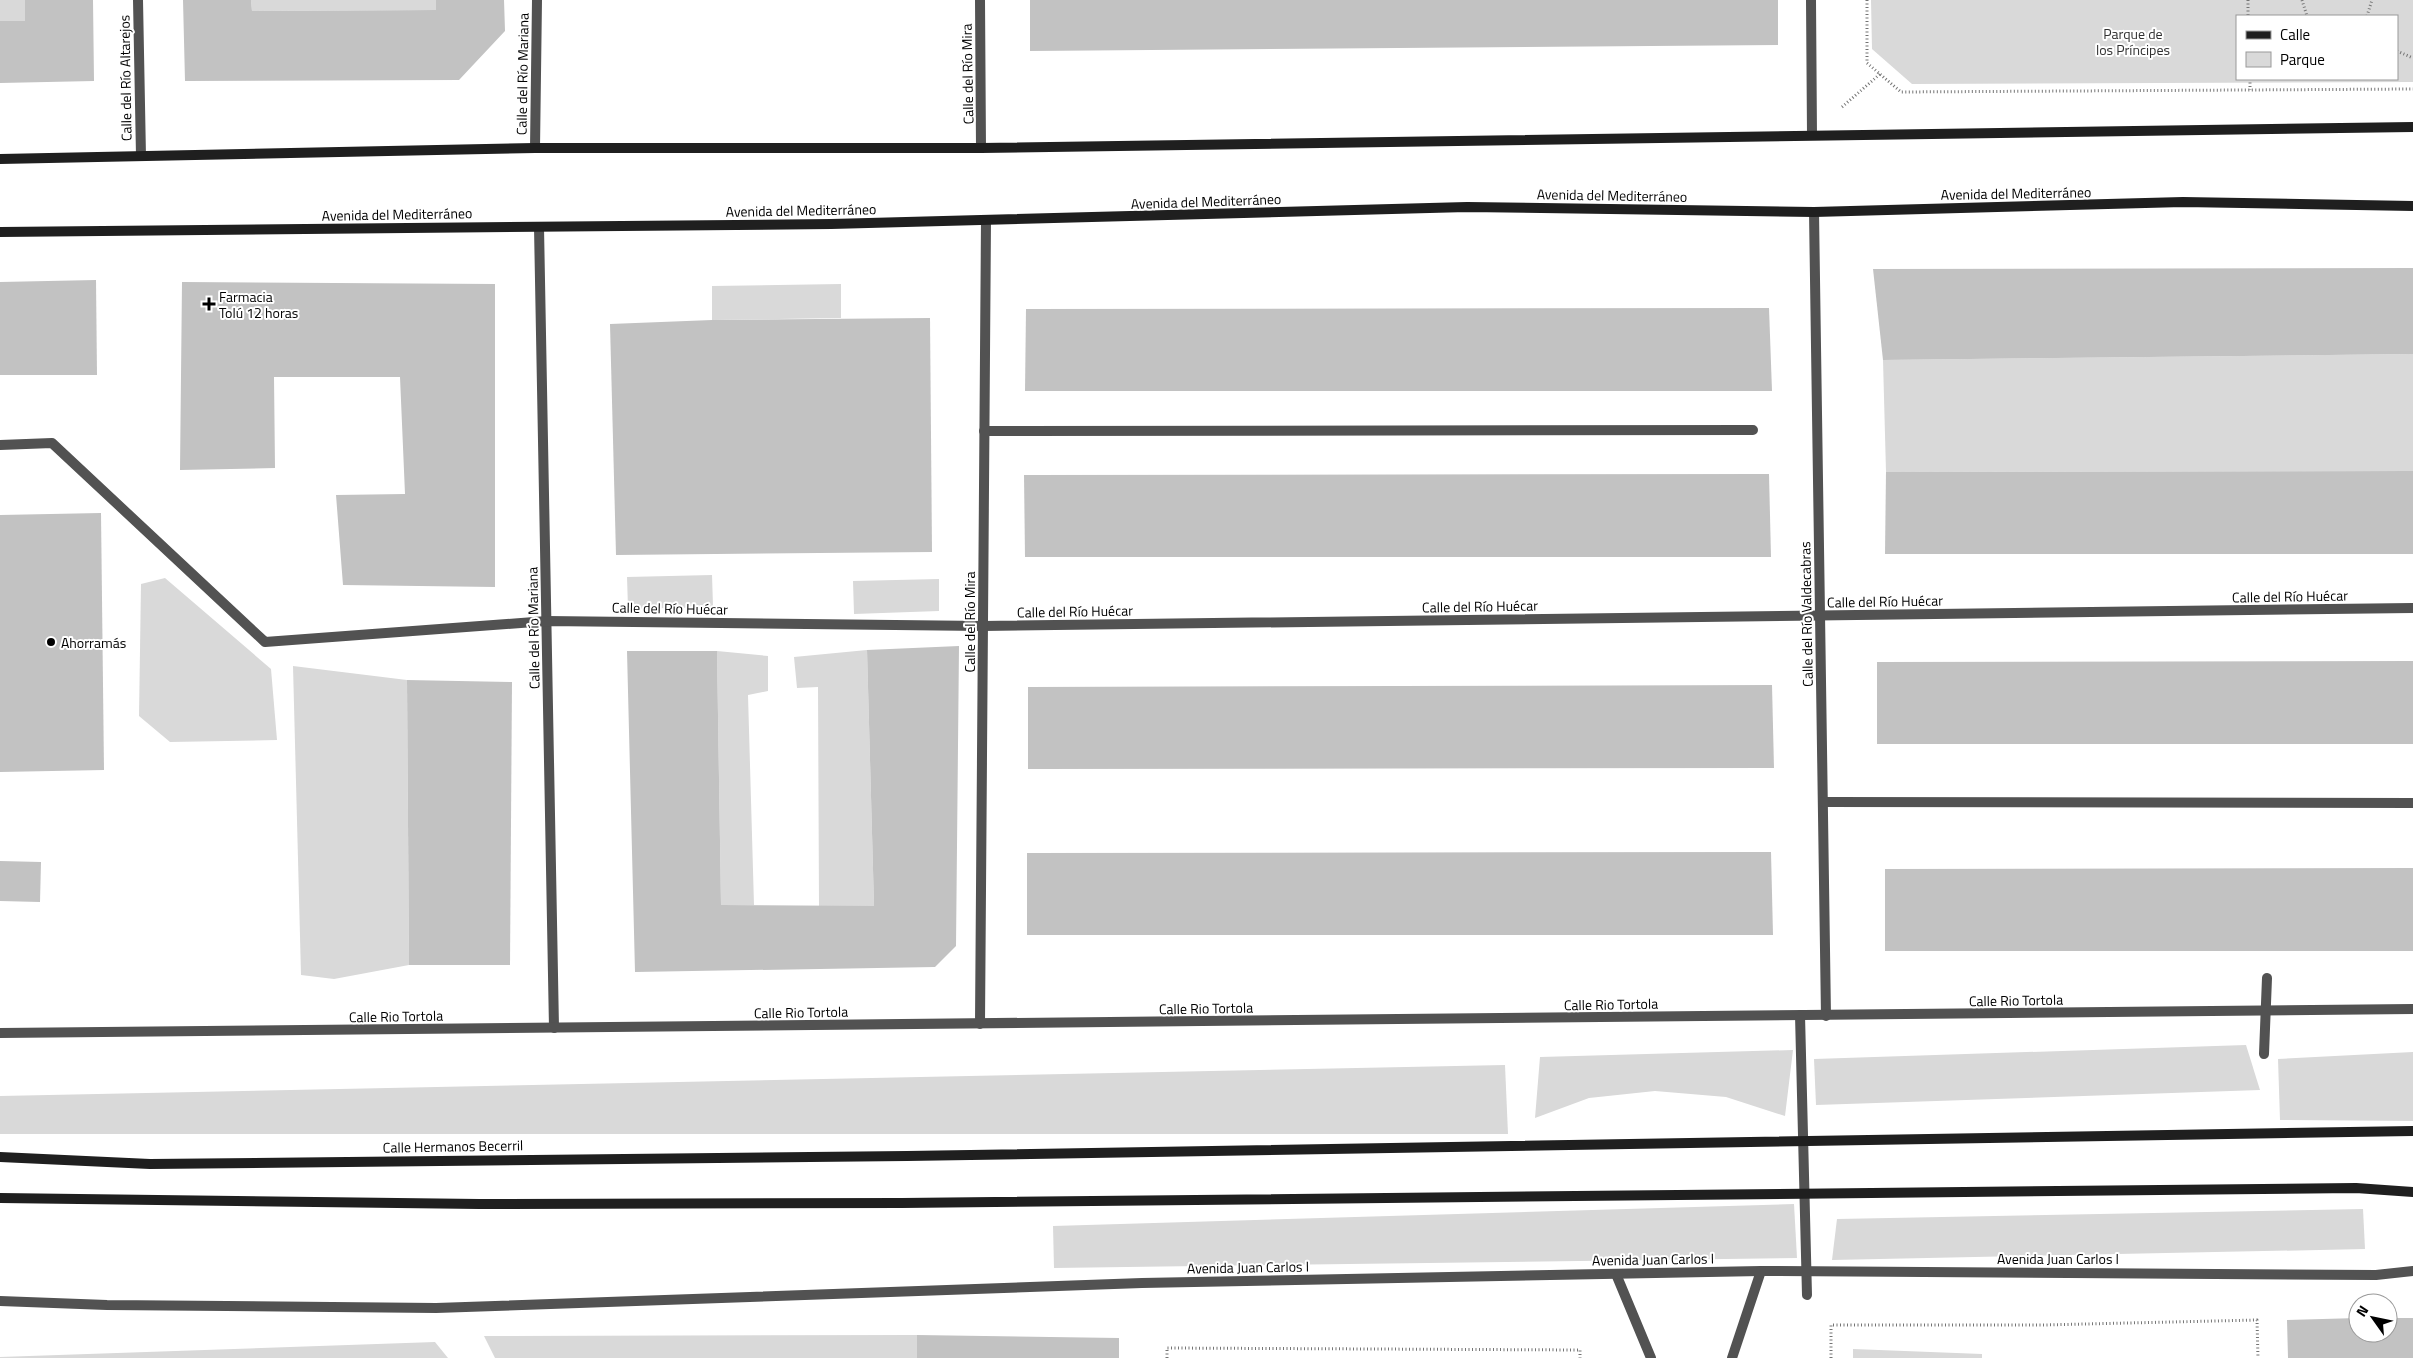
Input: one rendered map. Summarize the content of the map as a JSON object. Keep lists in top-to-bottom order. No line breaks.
{"streets":{"street":["Calle del Río Mariana","Calle del Río Mira","Calle del Río Altarejos","Avenida del Mediterráneo","Calle del Río Huécar","Calle del Río Valdecabras","Calle Rio Tortola","Calle Hermanos Becerril","Avenida Juan Carlos I"]},"crossings":[["Calle del Río Mariana","Avenida del Mediterráneo"],["Calle del Río Mariana","Calle del Río Huécar"],["Calle del Río Mariana","Calle Rio Tortola"],["Calle del Río Mira","Avenida del Mediterráneo"],["Calle del Río Mira","Calle del Río Huécar"],["Calle del Río Mira","Calle Rio Tortola"],["Avenida del Mediterráneo","Calle del Río Valdecabras"],["Calle del Río Huécar","Calle del Río Valdecabras"],["Calle del Río Valdecabras","Calle Rio Tortola"]],"parks":["Parque de los Príncipes"],"places":{"health":["Farmacia Tolú 12 horas"],"other":["Ahorramás"]},"legend":["Calle","Parque"],"north":"top left"}
